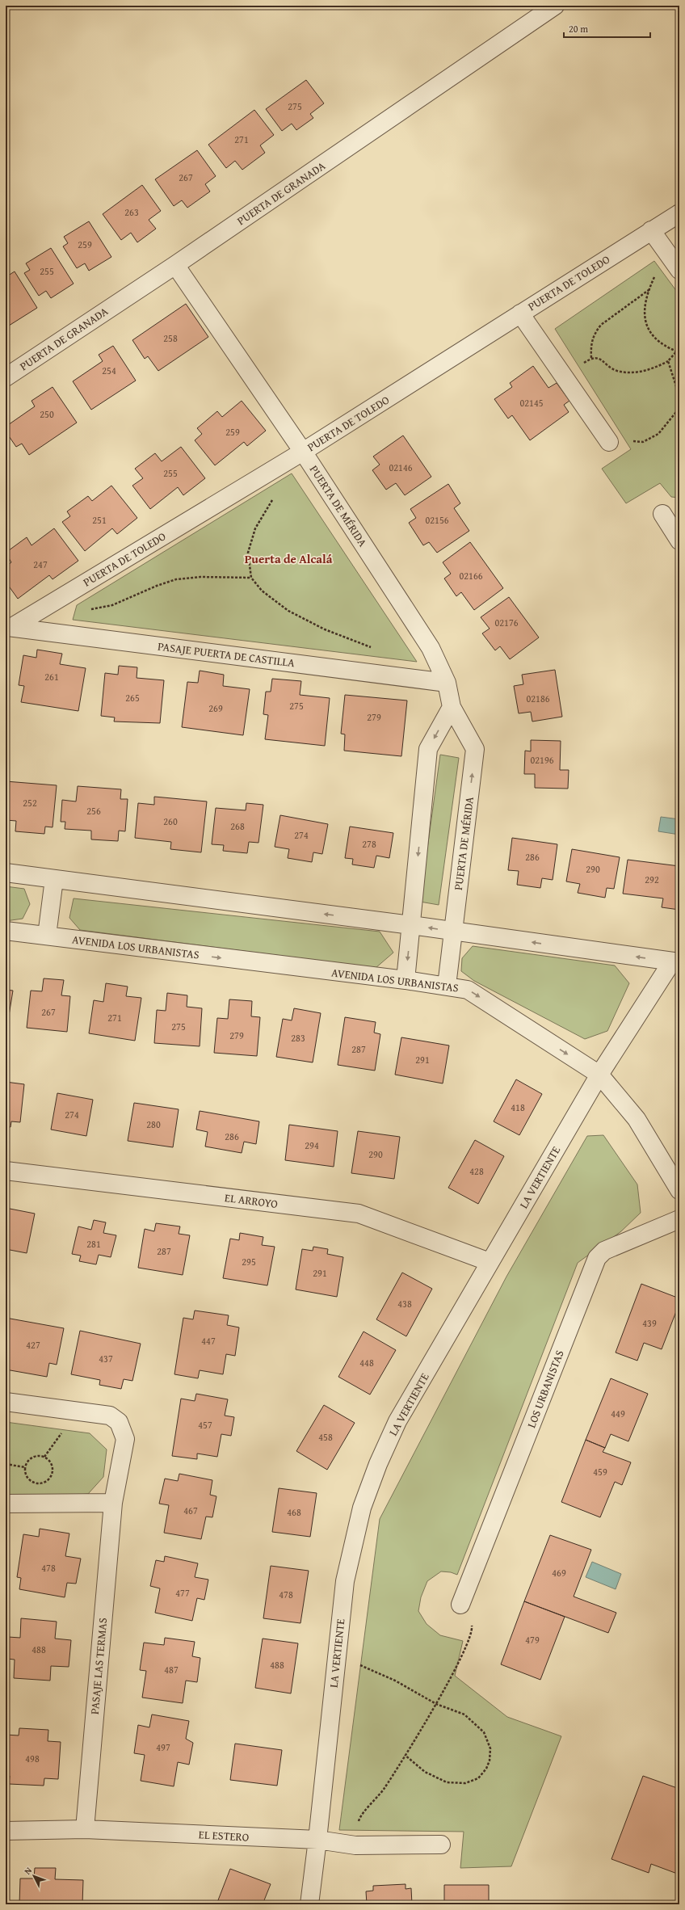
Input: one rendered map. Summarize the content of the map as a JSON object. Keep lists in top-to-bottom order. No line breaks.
{"streets":{"street":["PUERTA DE GRANADA","PUERTA DE TOLEDO","PUERTA DE MÉRIDA","PASAJE PUERTA DE CASTILLA","AVENIDA LOS URBANISTAS","LA VERTIENTE","EL ARROYO","LOS URBANISTAS","PASAJE LAS TERMAS","EL ESTERO"]},"crossings":[["PUERTA DE GRANADA","PUERTA DE MÉRIDA"],["PUERTA DE TOLEDO","PUERTA DE MÉRIDA"],["PUERTA DE TOLEDO","PASAJE PUERTA DE CASTILLA"],["PUERTA DE MÉRIDA","PASAJE PUERTA DE CASTILLA"],["PUERTA DE MÉRIDA","AVENIDA LOS URBANISTAS"],["AVENIDA LOS URBANISTAS","LA VERTIENTE"],["LA VERTIENTE","EL ARROYO"],["LA VERTIENTE","EL ESTERO"],["PASAJE LAS TERMAS","EL ESTERO"]],"districts":["Puerta de Alcalá"],"house_numbers":["275","271","267","263","259","255","258","254","02145","250","259","02146","255","251","02156","247","02166","02176","261","265","02186","275","269","279","02196","252","256","260","268","274","278","286","290","292","267","271","275","279","283","287","291","418","274","280","286","294","290","428","281","287","295","291","438","439","447","427","437","448","449","457","458","459","467","468","478","469","477","478","479","488","488","487","497","498"],"scale_bar":"20 m","north":"top left"}
